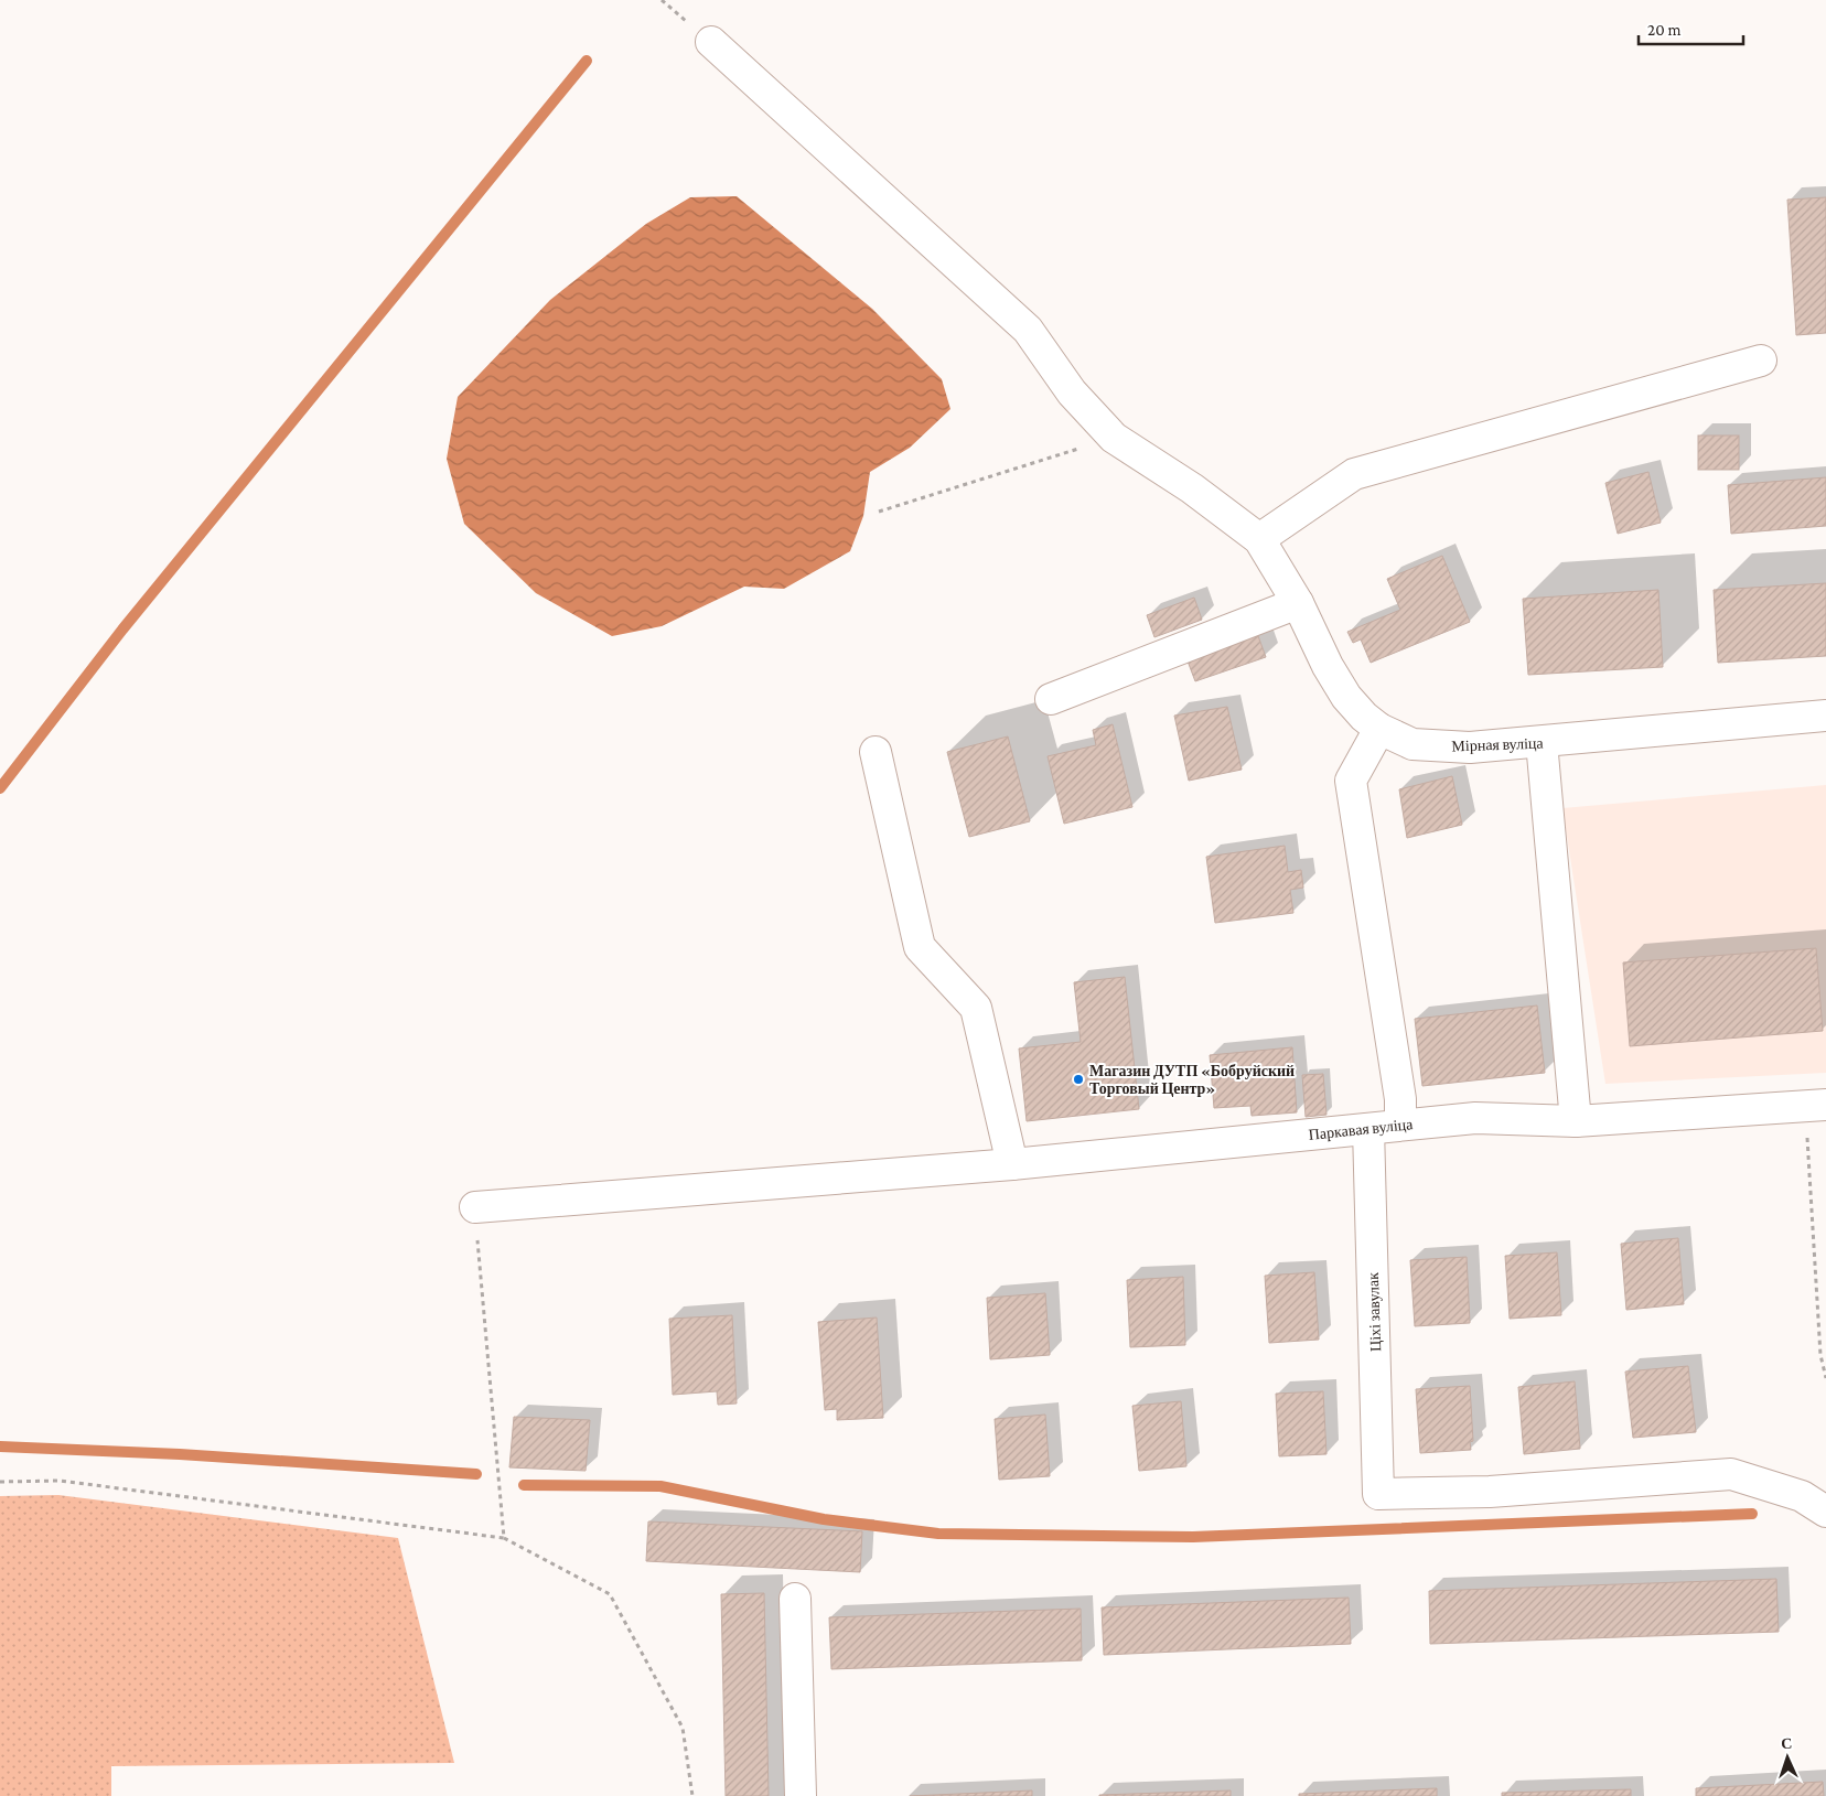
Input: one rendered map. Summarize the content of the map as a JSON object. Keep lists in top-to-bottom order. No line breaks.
{"streets":{"street":["Мірная вуліца","Паркавая вуліца","Ціхі завулак"]},"crossings":[["Паркавая вуліца","Ціхі завулак"]],"places":["Магазин ДУТП «Бобруйский Торговый Центр»"],"scale_bar":"20 m","north":"top"}
